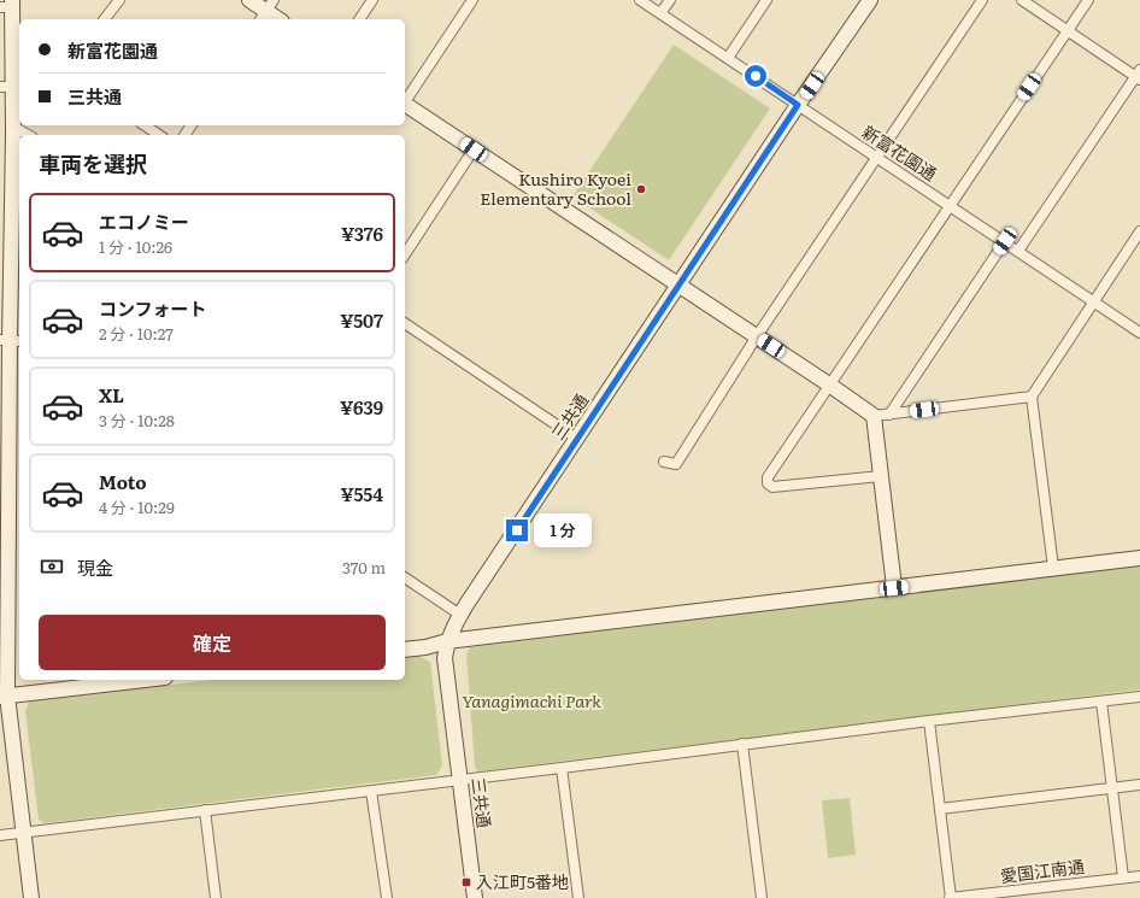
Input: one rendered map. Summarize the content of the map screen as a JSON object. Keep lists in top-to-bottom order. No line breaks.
{"streets":{"street":["新富花園通","三共通","愛国江南通"]},"crossings":[["新富花園通","三共通"]],"parks":["Yanagimachi Park"],"places":{"other":["Kushiro Kyoei Elementary School"],"transit":["入江町5番地"]},"page":{"banner":["新富花園通","三共通"],"heading":"車両を選択","list":[{"name":"エコノミー","note":"1 分 · 10:26","value":"¥376"},{"name":"コンフォート","note":"2 分 · 10:27","value":"¥507"},{"name":"XL","note":"3 分 · 10:28","value":"¥639"},{"name":"Moto","note":"4 分 · 10:29","value":"¥554"}],"bubble":"1 分","pay":["現金","370 m"],"buttons":"確定"}}
